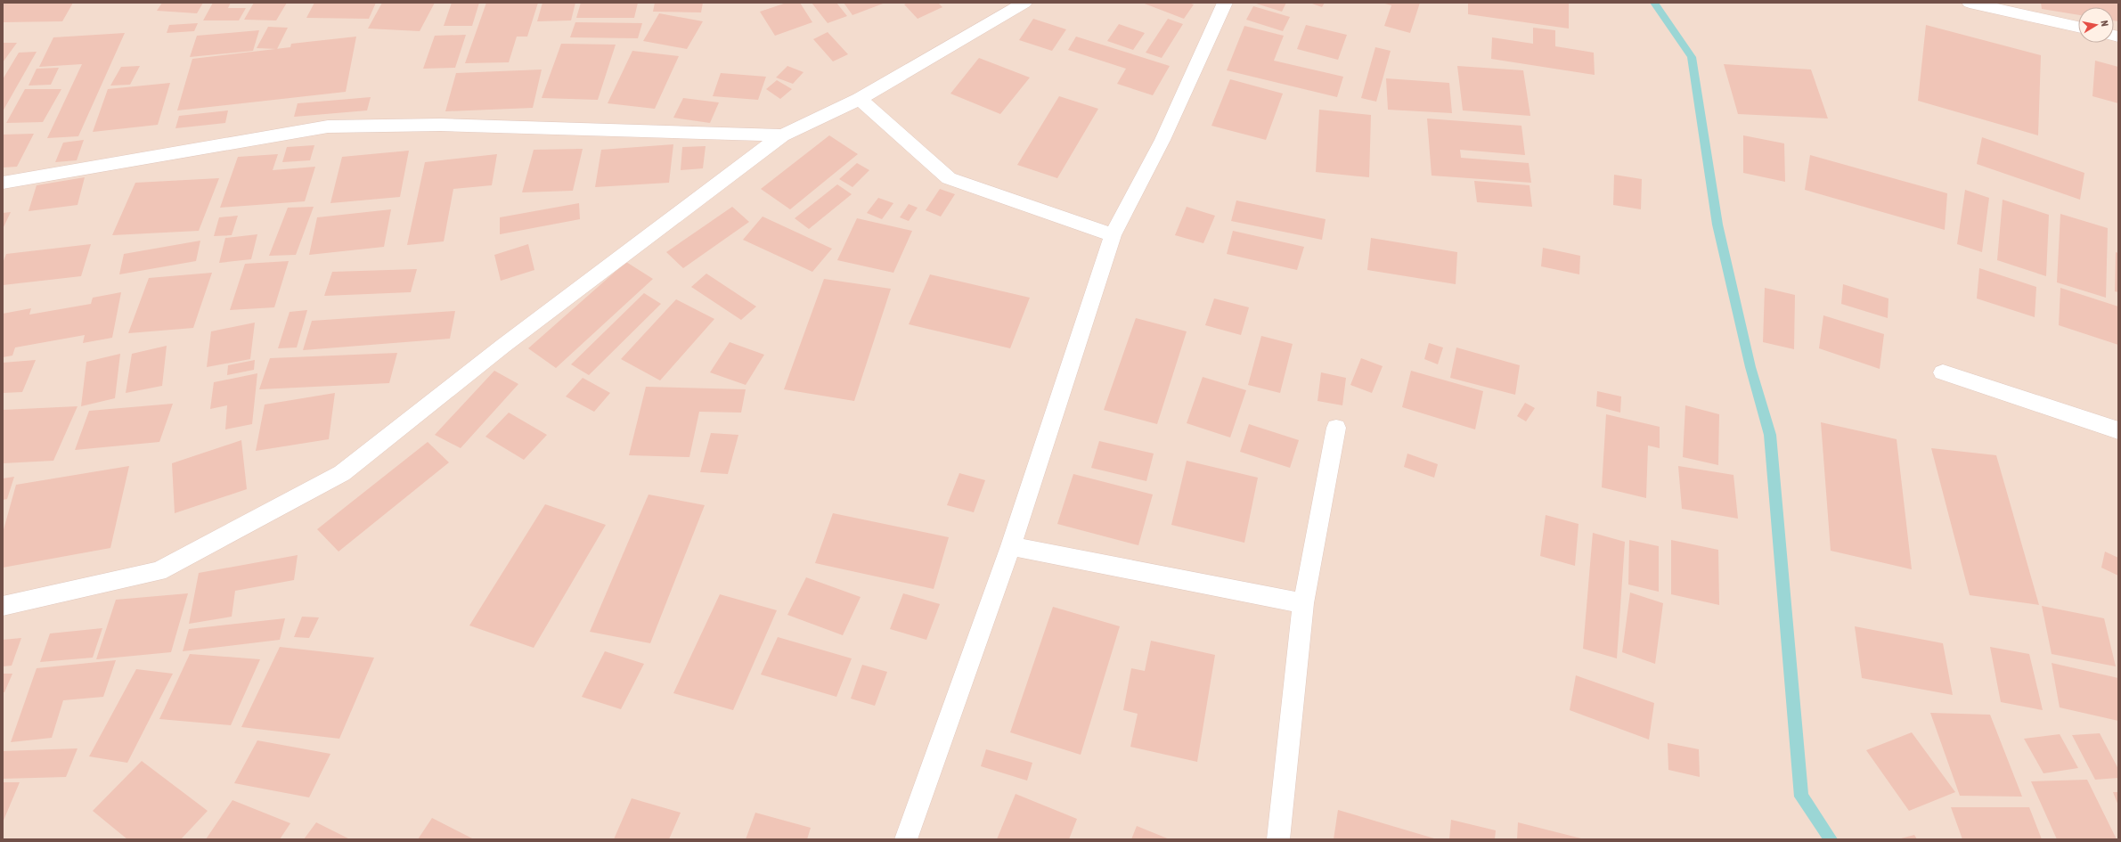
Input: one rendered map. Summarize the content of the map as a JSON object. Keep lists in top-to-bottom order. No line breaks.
{"north":"right"}
